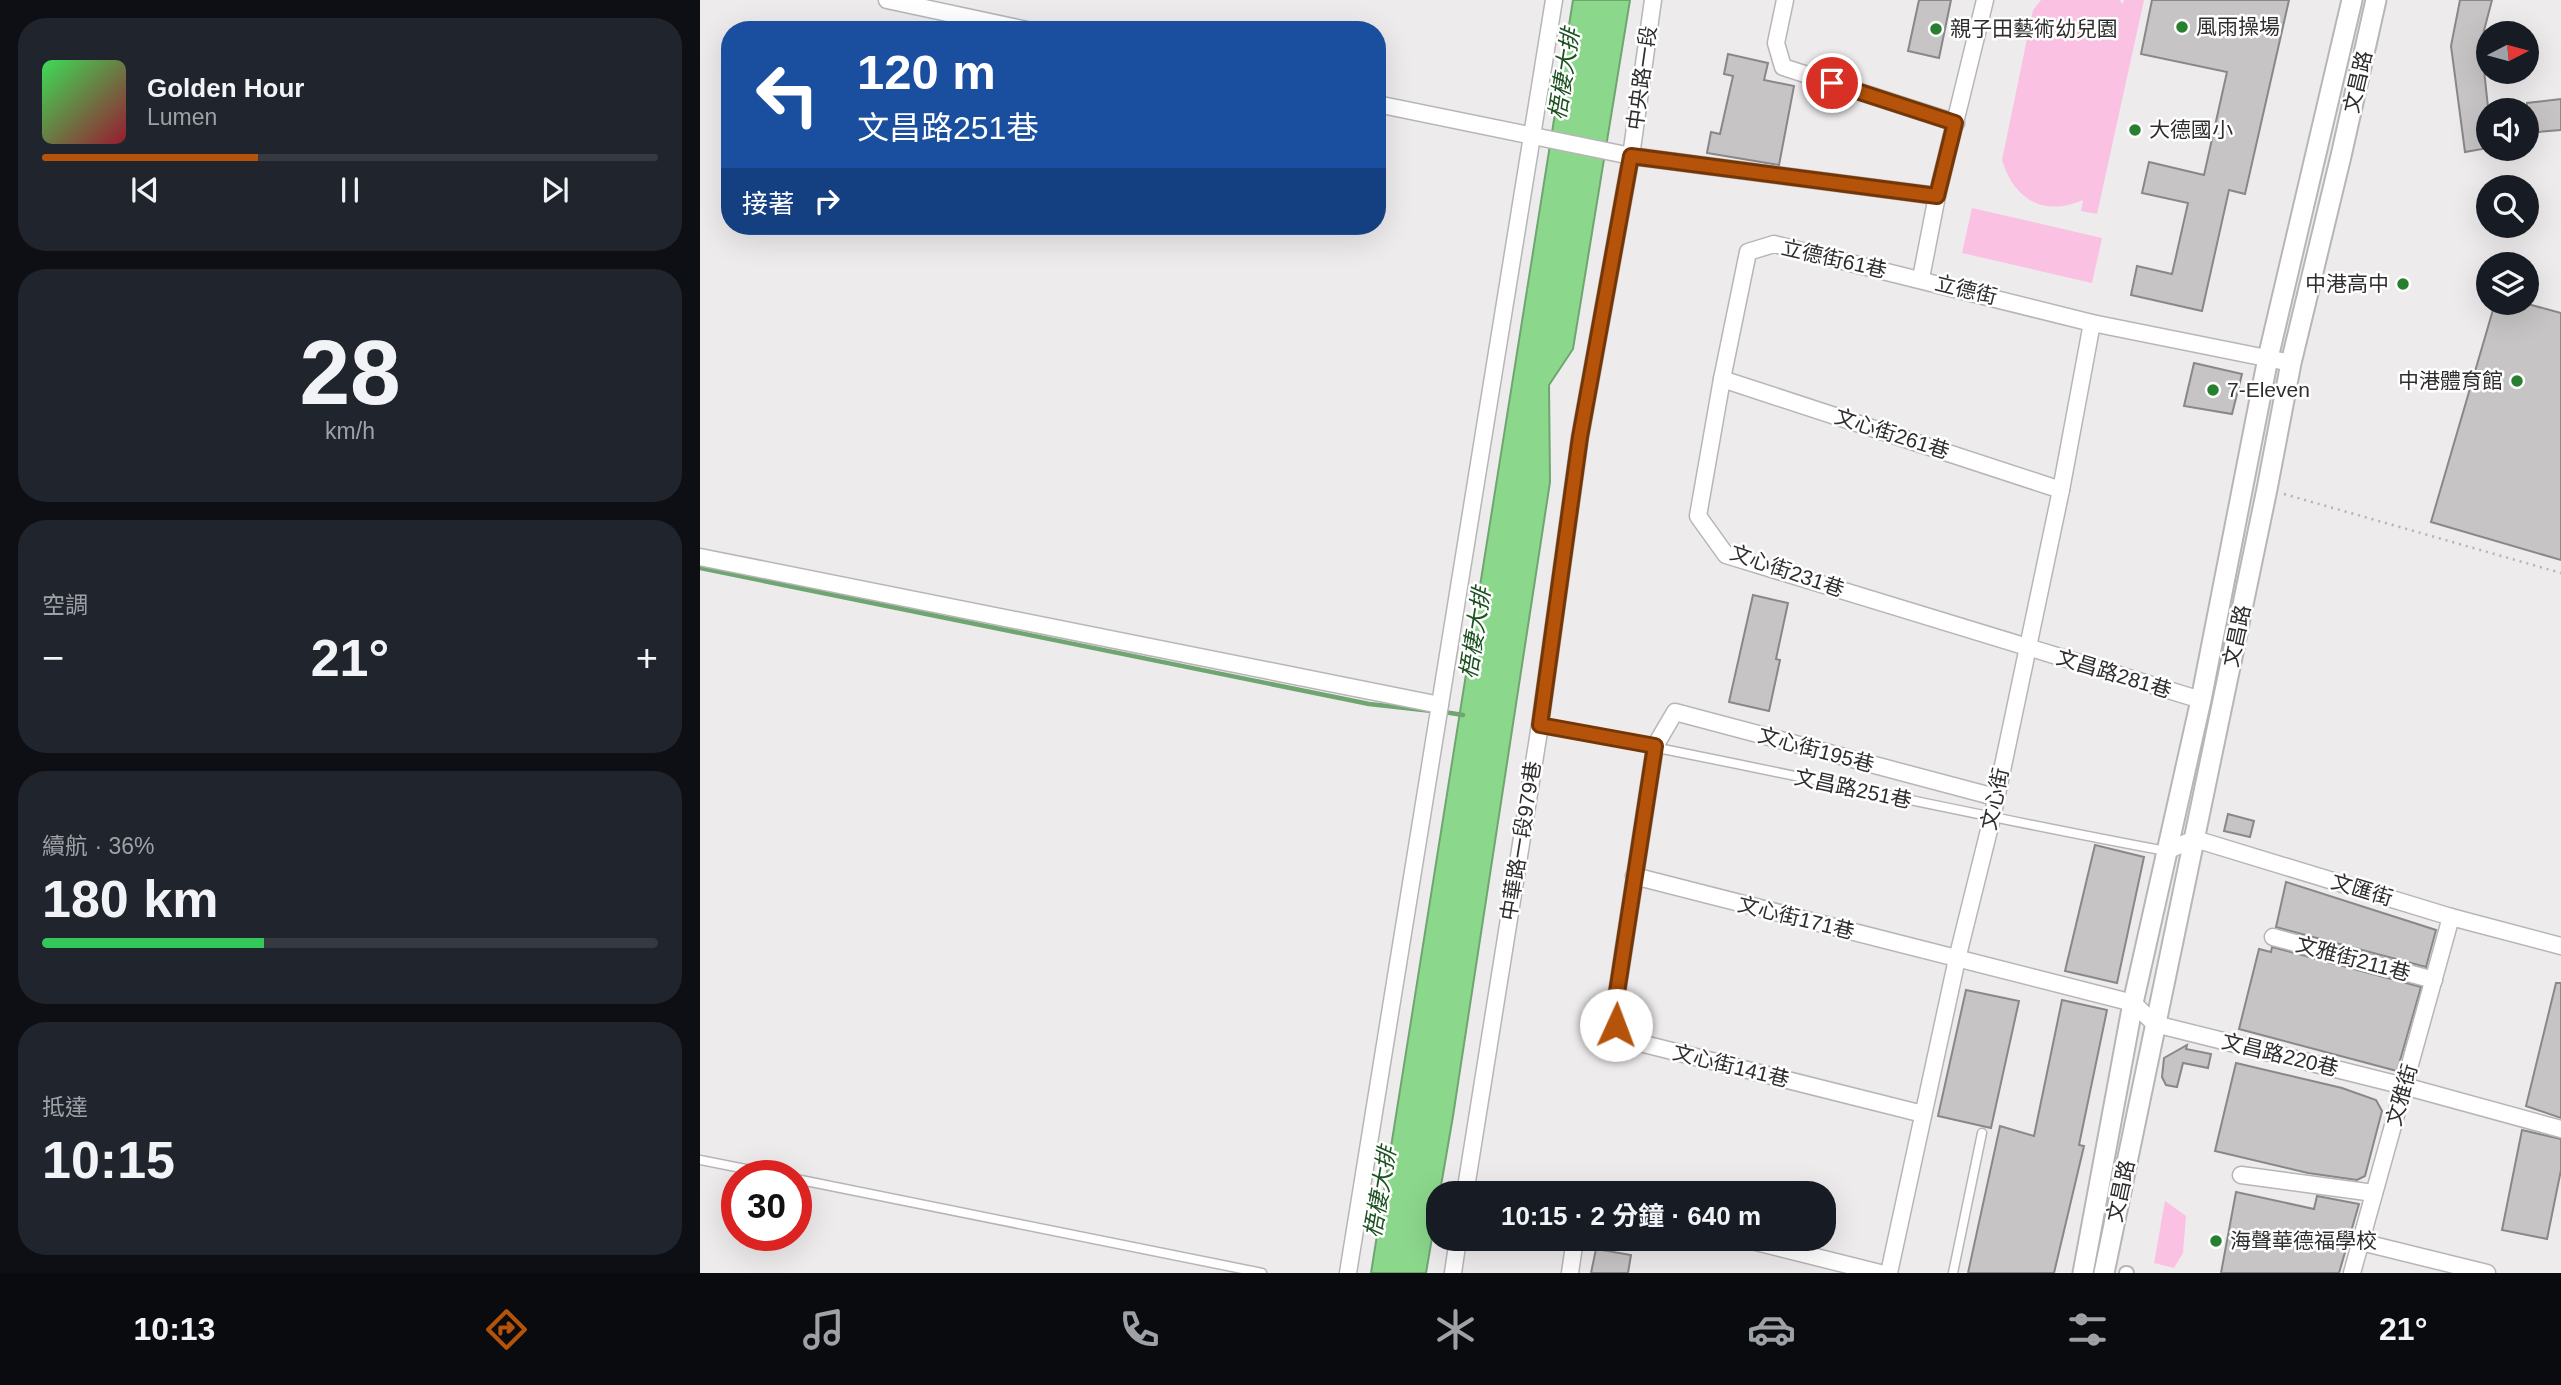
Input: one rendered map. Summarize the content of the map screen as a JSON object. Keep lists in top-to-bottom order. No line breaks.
{"streets":{"street":["中央路一段","文昌路","立德街61巷","立德街","文心街261巷","文心街231巷","文昌路281巷","文心街195巷","文心街","中華路一段979巷","文匯街","文心街171巷","文雅街211巷","文昌路220巷","文心街141巷","文雅街"],"lane":["文昌路251巷"]},"crossings":[["中央路一段","中華路一段979巷"],["文昌路","立德街"],["文昌路","文昌路281巷"],["文昌路","文昌路251巷"],["文昌路","文匯街"],["文昌路","文心街171巷"],["文昌路","文昌路220巷"],["立德街61巷","立德街"],["立德街61巷","文心街231巷"],["立德街","文心街"],["文心街261巷","文心街231巷"],["文心街261巷","文心街"],["文心街231巷","文昌路281巷"],["文心街231巷","文心街"],["文昌路281巷","文心街"],["文心街195巷","文昌路251巷"],["文心街195巷","文心街"],["文心街195巷","文心街141巷"],["文昌路251巷","文心街"],["文昌路251巷","中華路一段979巷"],["文昌路251巷","文心街141巷"],["文心街","文心街171巷"],["文心街","文心街141巷"],["文匯街","文雅街"],["文心街171巷","文心街141巷"],["文雅街211巷","文雅街"],["文昌路220巷","文雅街"]],"water":["梧棲大排"],"places":["風雨操場","親子田藝術幼兒園","大德國小","中港高中","中港體育館","7-Eleven","海聲華德福學校"],"north":"right","page":{"turn":["120 m","文昌路251巷"],"song":["Golden Hour","Lumen"],"then":"接著","tile":[["28","km/h"],"空調",["續航 · 36%","180 km"],["抵達","10:15"]],"heat":["−","21°","+"],"limit":"30","trip":"10:15 · 2 分鐘 · 640 m","tabs":["10:13","21°"]}}
